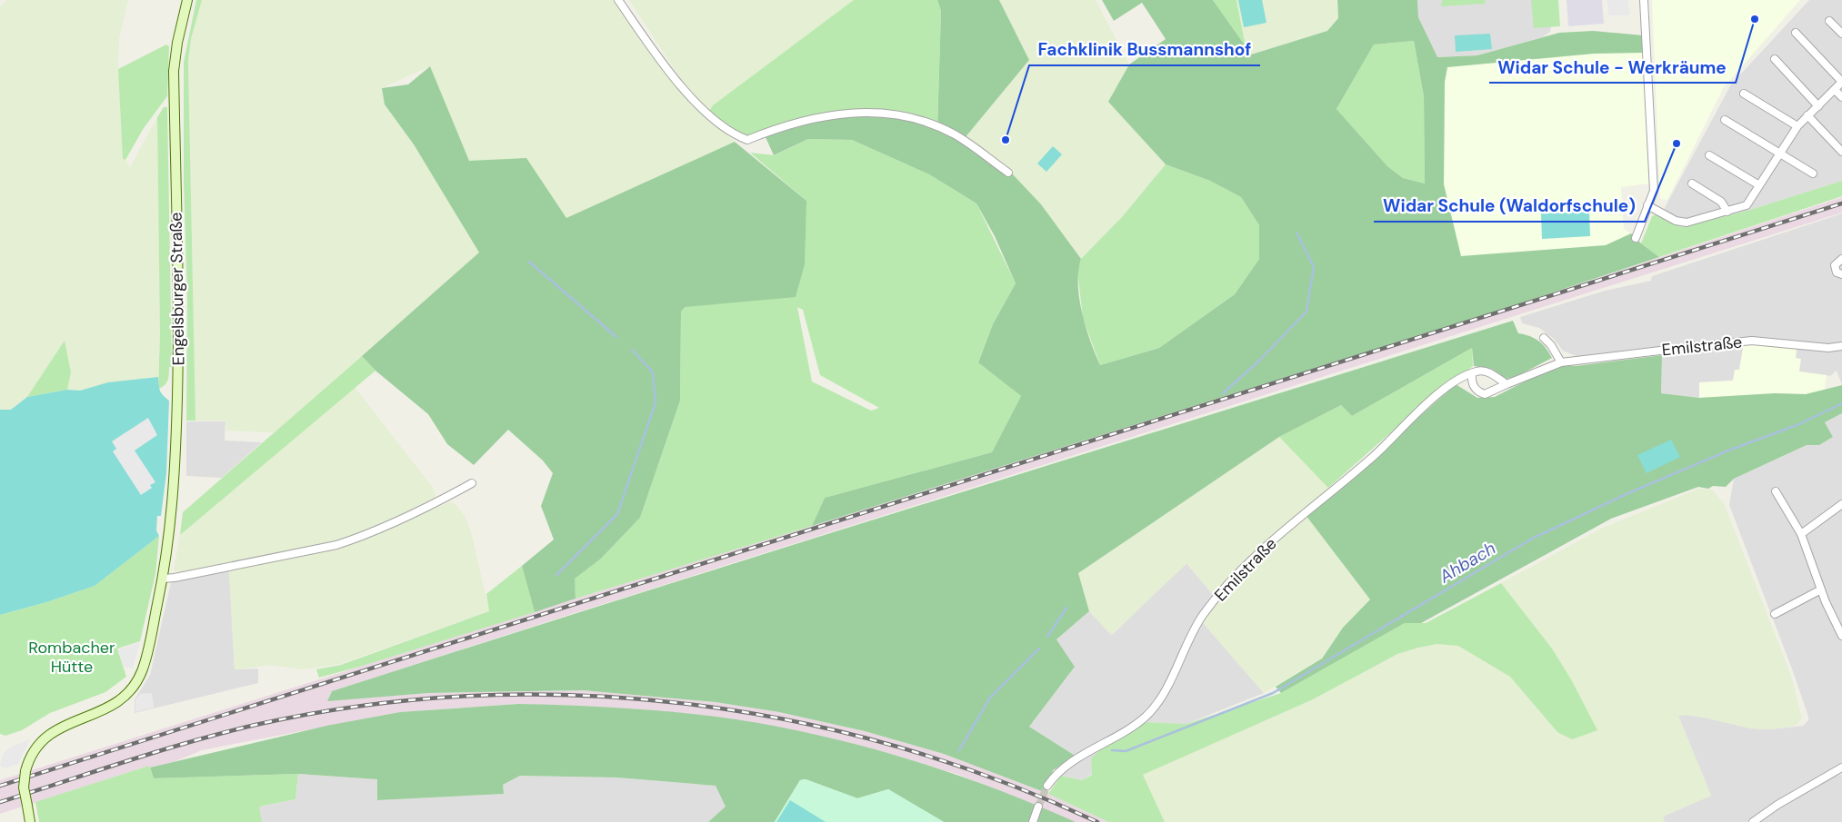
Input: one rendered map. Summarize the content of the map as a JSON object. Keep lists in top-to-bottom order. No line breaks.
{"streets":{"street":["Engelsburger Straße","Emilstraße"]},"water":["Ahbach"],"parks":["Rombacher Hütte"],"places":["Widar Schule - Werkräume","Fachklinik Bussmannshof","Widar Schule (Waldorfschule)"]}
